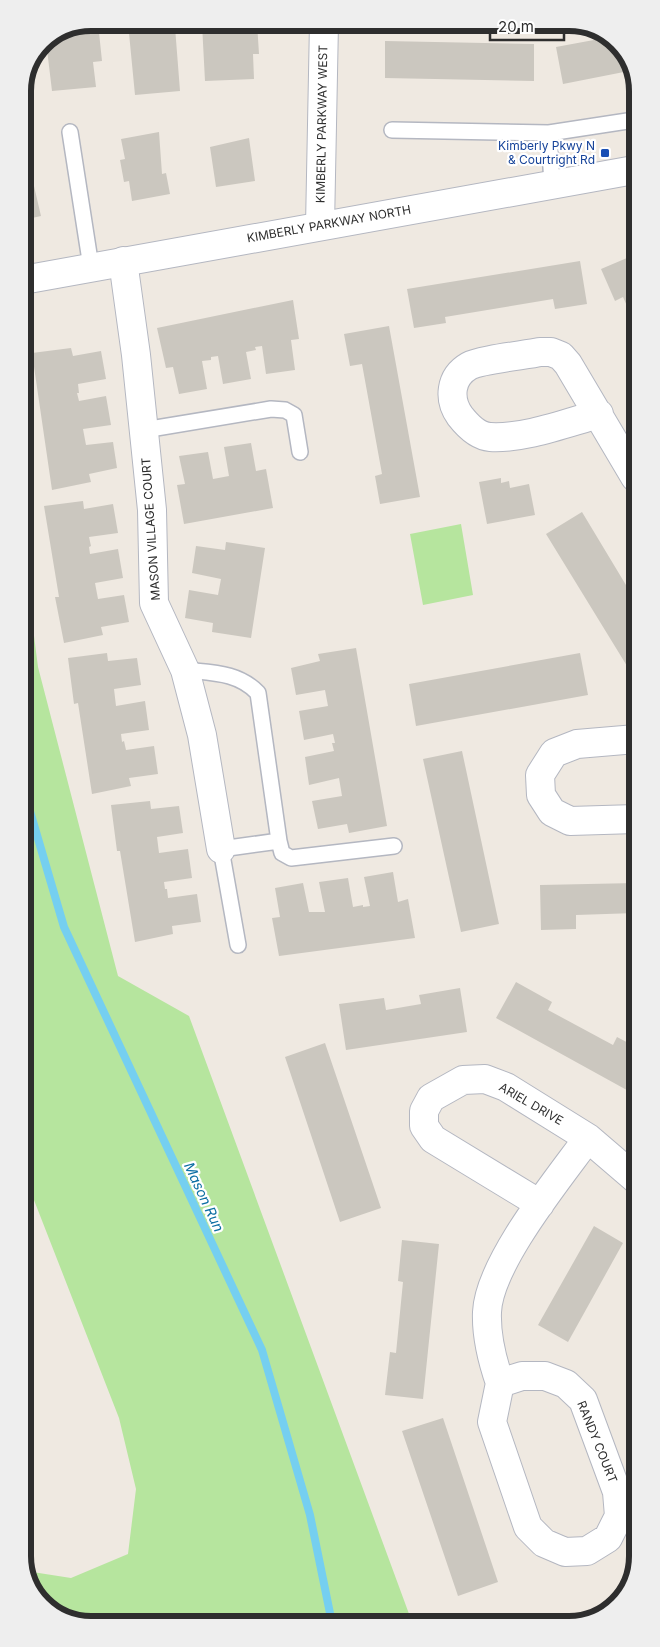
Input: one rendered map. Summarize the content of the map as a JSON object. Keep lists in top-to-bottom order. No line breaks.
{"streets":{"street":["KIMBERLY PARKWAY WEST","KIMBERLY PARKWAY NORTH","MASON VILLAGE COURT","ARIEL DRIVE","RANDY COURT"]},"crossings":[["KIMBERLY PARKWAY WEST","KIMBERLY PARKWAY NORTH"],["KIMBERLY PARKWAY NORTH","MASON VILLAGE COURT"]],"water":["Mason Run"],"places":{"transit":["Kimberly Pkwy N & Courtright Rd"]},"scale_bar":"20 m"}
